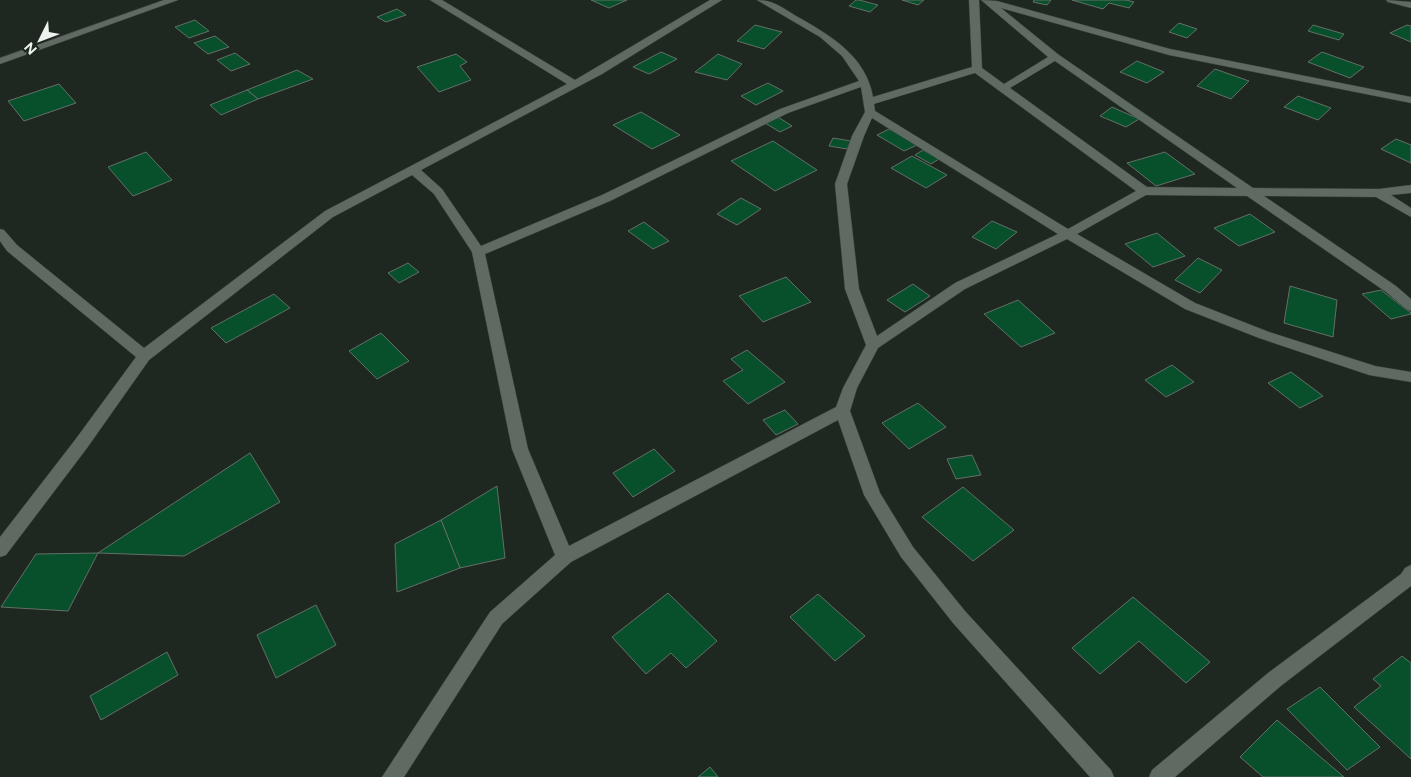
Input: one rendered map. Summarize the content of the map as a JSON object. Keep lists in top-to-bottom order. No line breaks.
{"north":"bottom left"}
